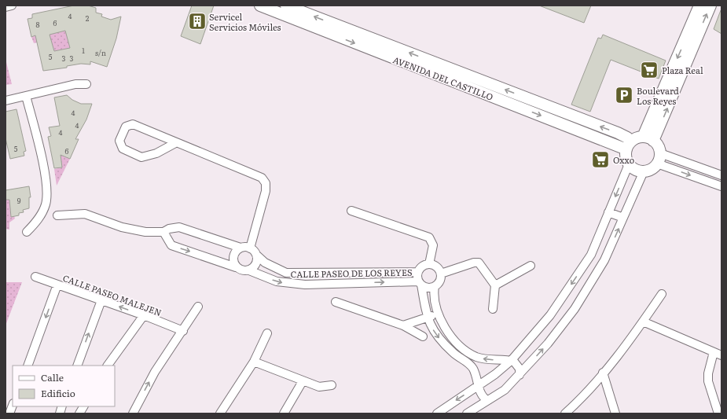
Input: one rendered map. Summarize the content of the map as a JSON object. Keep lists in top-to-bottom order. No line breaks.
{"streets":{"main road":["AVENIDA DEL CASTILLO"],"street":["CALLE PASEO DE LOS REYES","CALLE PASEO MALEJEN"]},"places":{"building":["Servicel Servicios Móviles"],"supermarket":["Plaza Real","Oxxo"],"parking":["Boulevard Los Reyes"]},"house_numbers":["4","2","6","8","1","s/n","5","3","3","4","4","4","5","6","9"],"legend":["Calle","Edificio"]}
